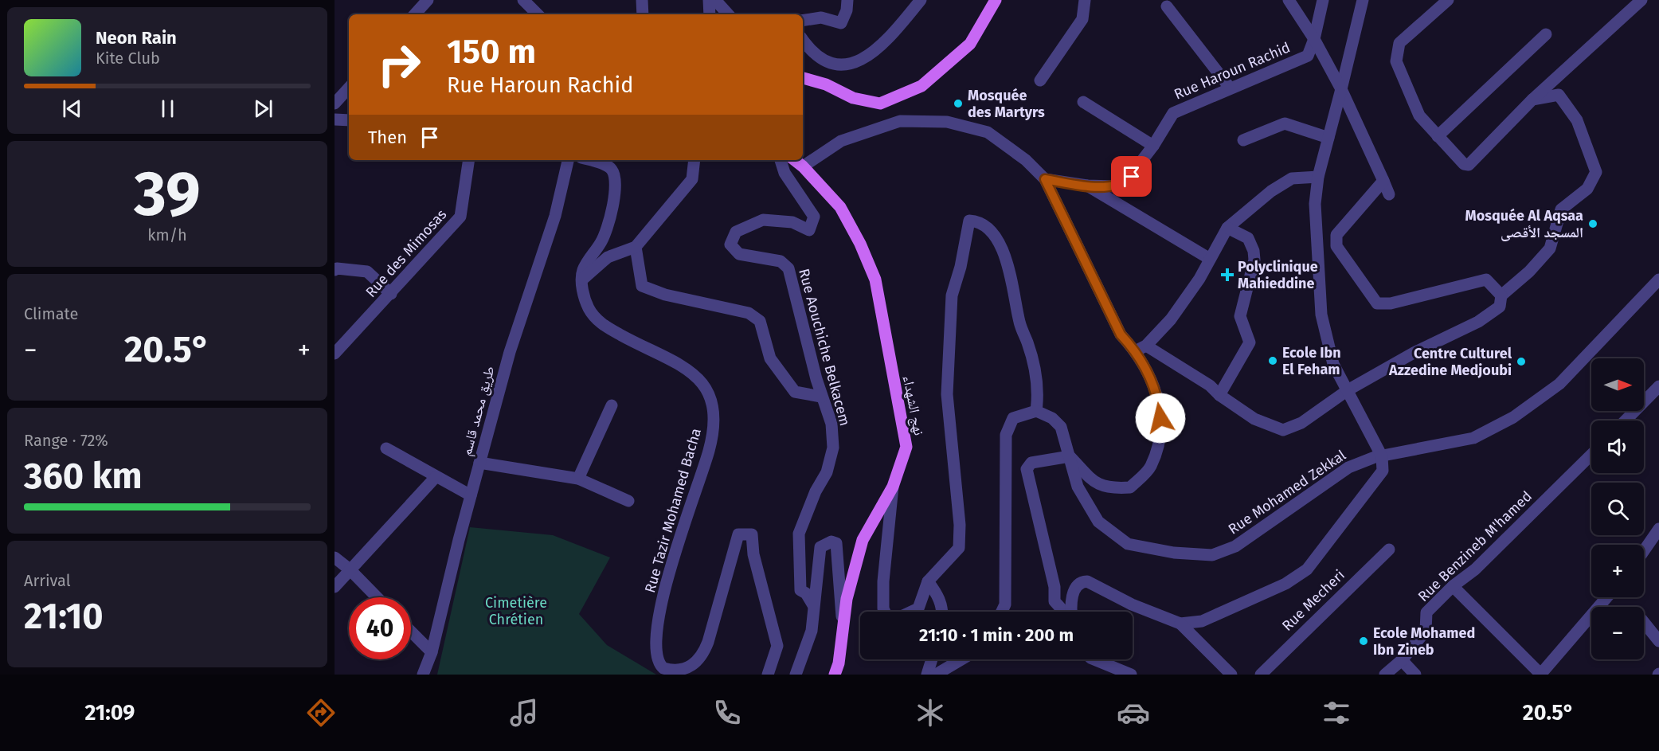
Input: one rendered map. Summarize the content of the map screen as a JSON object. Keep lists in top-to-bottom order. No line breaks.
{"streets":{"main road":["نهج الشهداء"],"street":["Rue Haroun Rachid","Rue des Mimosas","Rue Aouchiche Belkacem","طريق محمد قاسم","Rue Mohamed Zekkal","Rue Tazir Mohamed Bacha","Rue Benzineb M'hamed","Rue Mecheri"]},"parks":["Cimetière Chrétien"],"places":{"other":["Mosquée des Martyrs","Mosquée Al Aqsaa المسجد الأقصى","Ecole Ibn El Feham","Centre Culturel Azzedine Medjoubi","Ecole Mohamed Ibn Zineb"],"health":["Polyclinique Mahieddine"]},"north":"right","page":{"turn":["150 m","Rue Haroun Rachid"],"song":["Neon Rain","Kite Club"],"then":"Then","tile":[["39","km/h"],"Climate",["Range · 72%","360 km"],["Arrival","21:10"]],"heat":["−","20.5°","+"],"map_buttons":["+","−"],"limit":"40","trip":"21:10 · 1 min · 200 m","tabs":["21:09","20.5°"]}}
